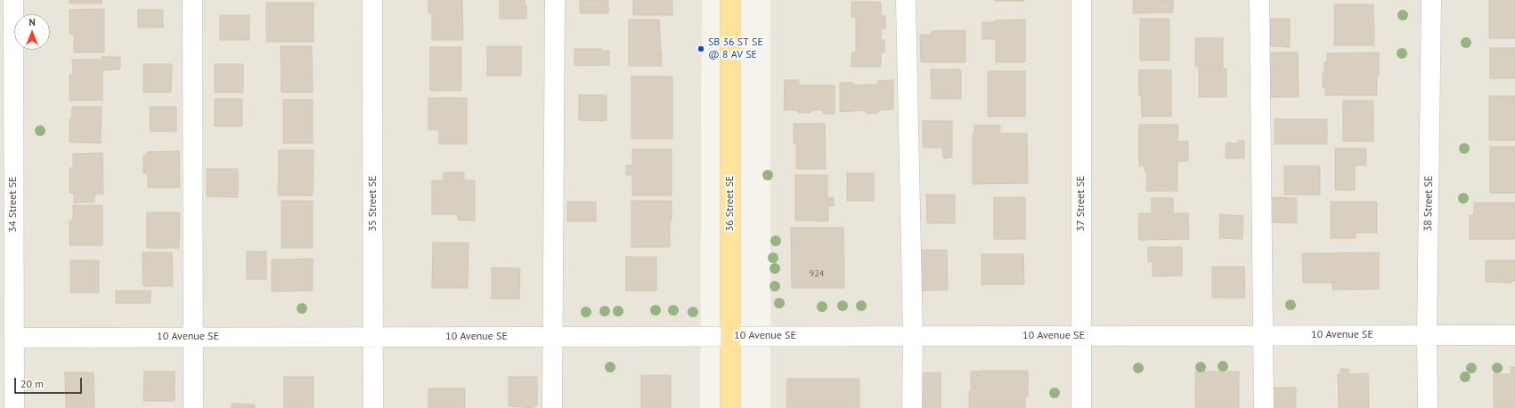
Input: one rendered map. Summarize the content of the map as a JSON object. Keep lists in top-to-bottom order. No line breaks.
{"streets":{"main road":["36 Street SE"],"street":["35 Street SE","37 Street SE","38 Street SE","34 Street SE","10 Avenue SE"]},"crossings":[["35 Street SE","10 Avenue SE"],["36 Street SE","10 Avenue SE"],["37 Street SE","10 Avenue SE"],["38 Street SE","10 Avenue SE"],["34 Street SE","10 Avenue SE"]],"places":["SB 36 ST SE @ 8 AV SE"],"house_numbers":["924"],"scale_bar":"20 m","north":"top"}
